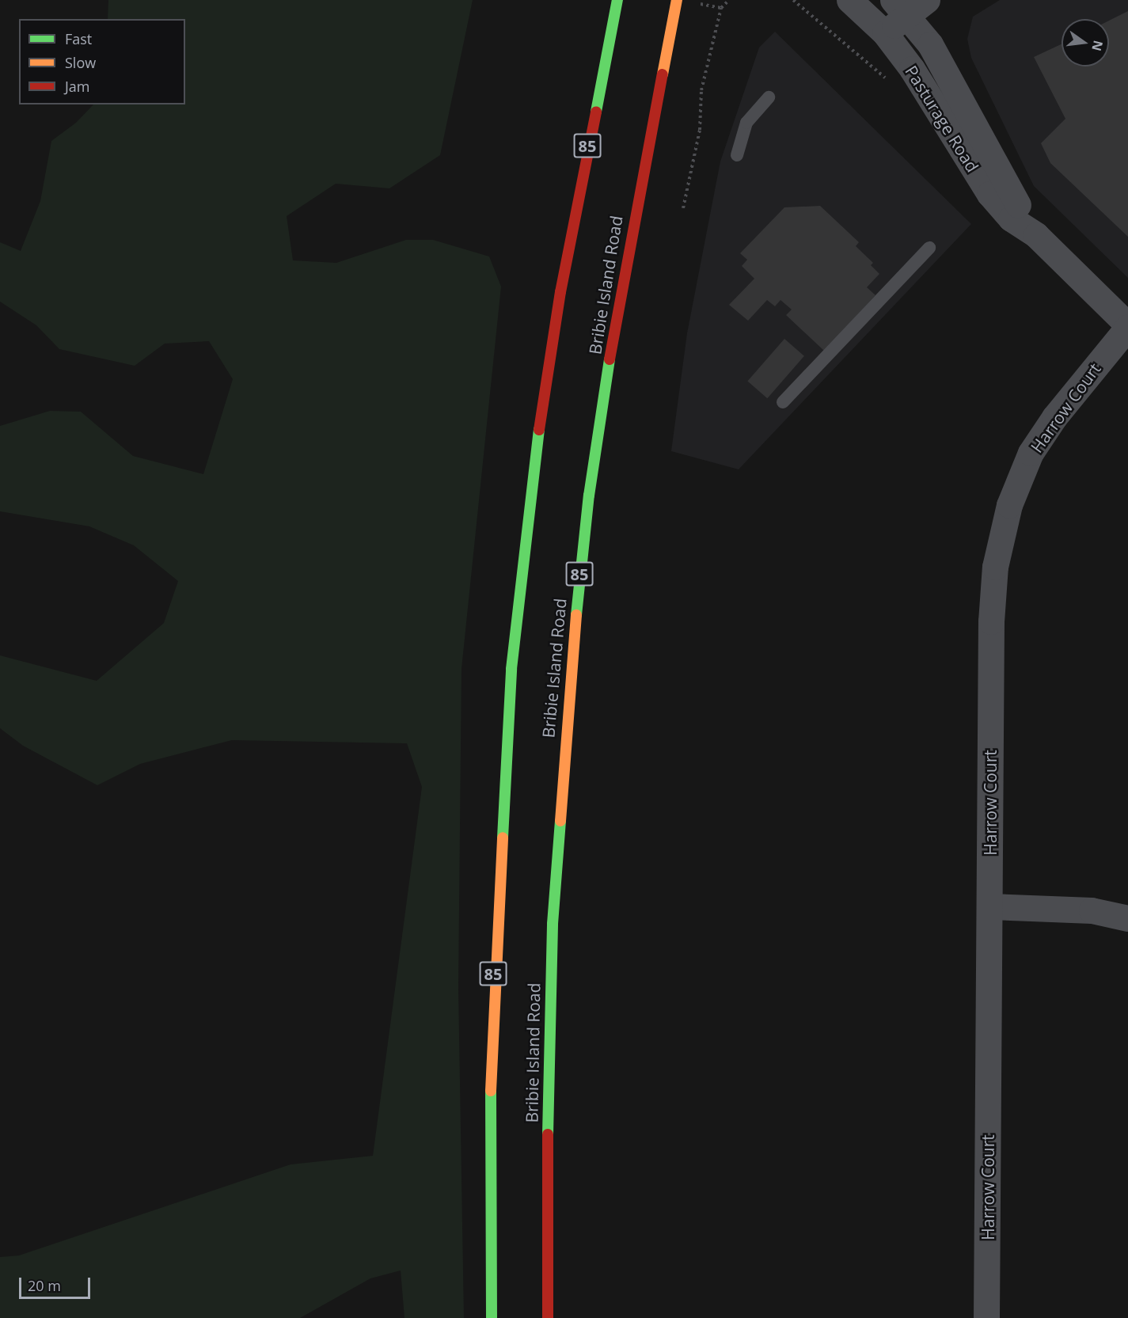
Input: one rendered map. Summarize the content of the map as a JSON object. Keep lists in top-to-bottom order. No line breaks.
{"streets":{"main road":["85","Bribie Island Road"],"street":["Pasturage Road","Harrow Court"]},"crossings":[["Pasturage Road","Harrow Court"]],"legend":["Fast","Slow","Jam"],"scale_bar":"20 m","north":"right"}
